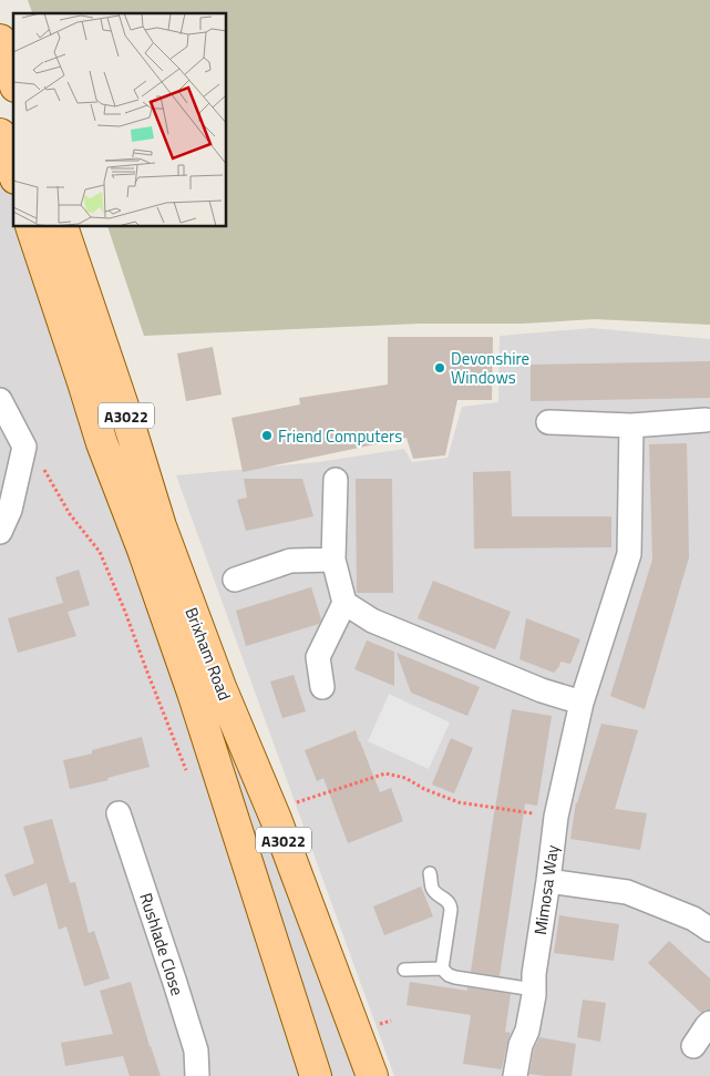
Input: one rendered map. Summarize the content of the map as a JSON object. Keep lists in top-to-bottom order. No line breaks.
{"streets":{"main road":["A3022","Brixham Road"],"street":["Mimosa Way","Rushlade Close"]},"places":["Devonshire Windows","Friend Computers"]}
